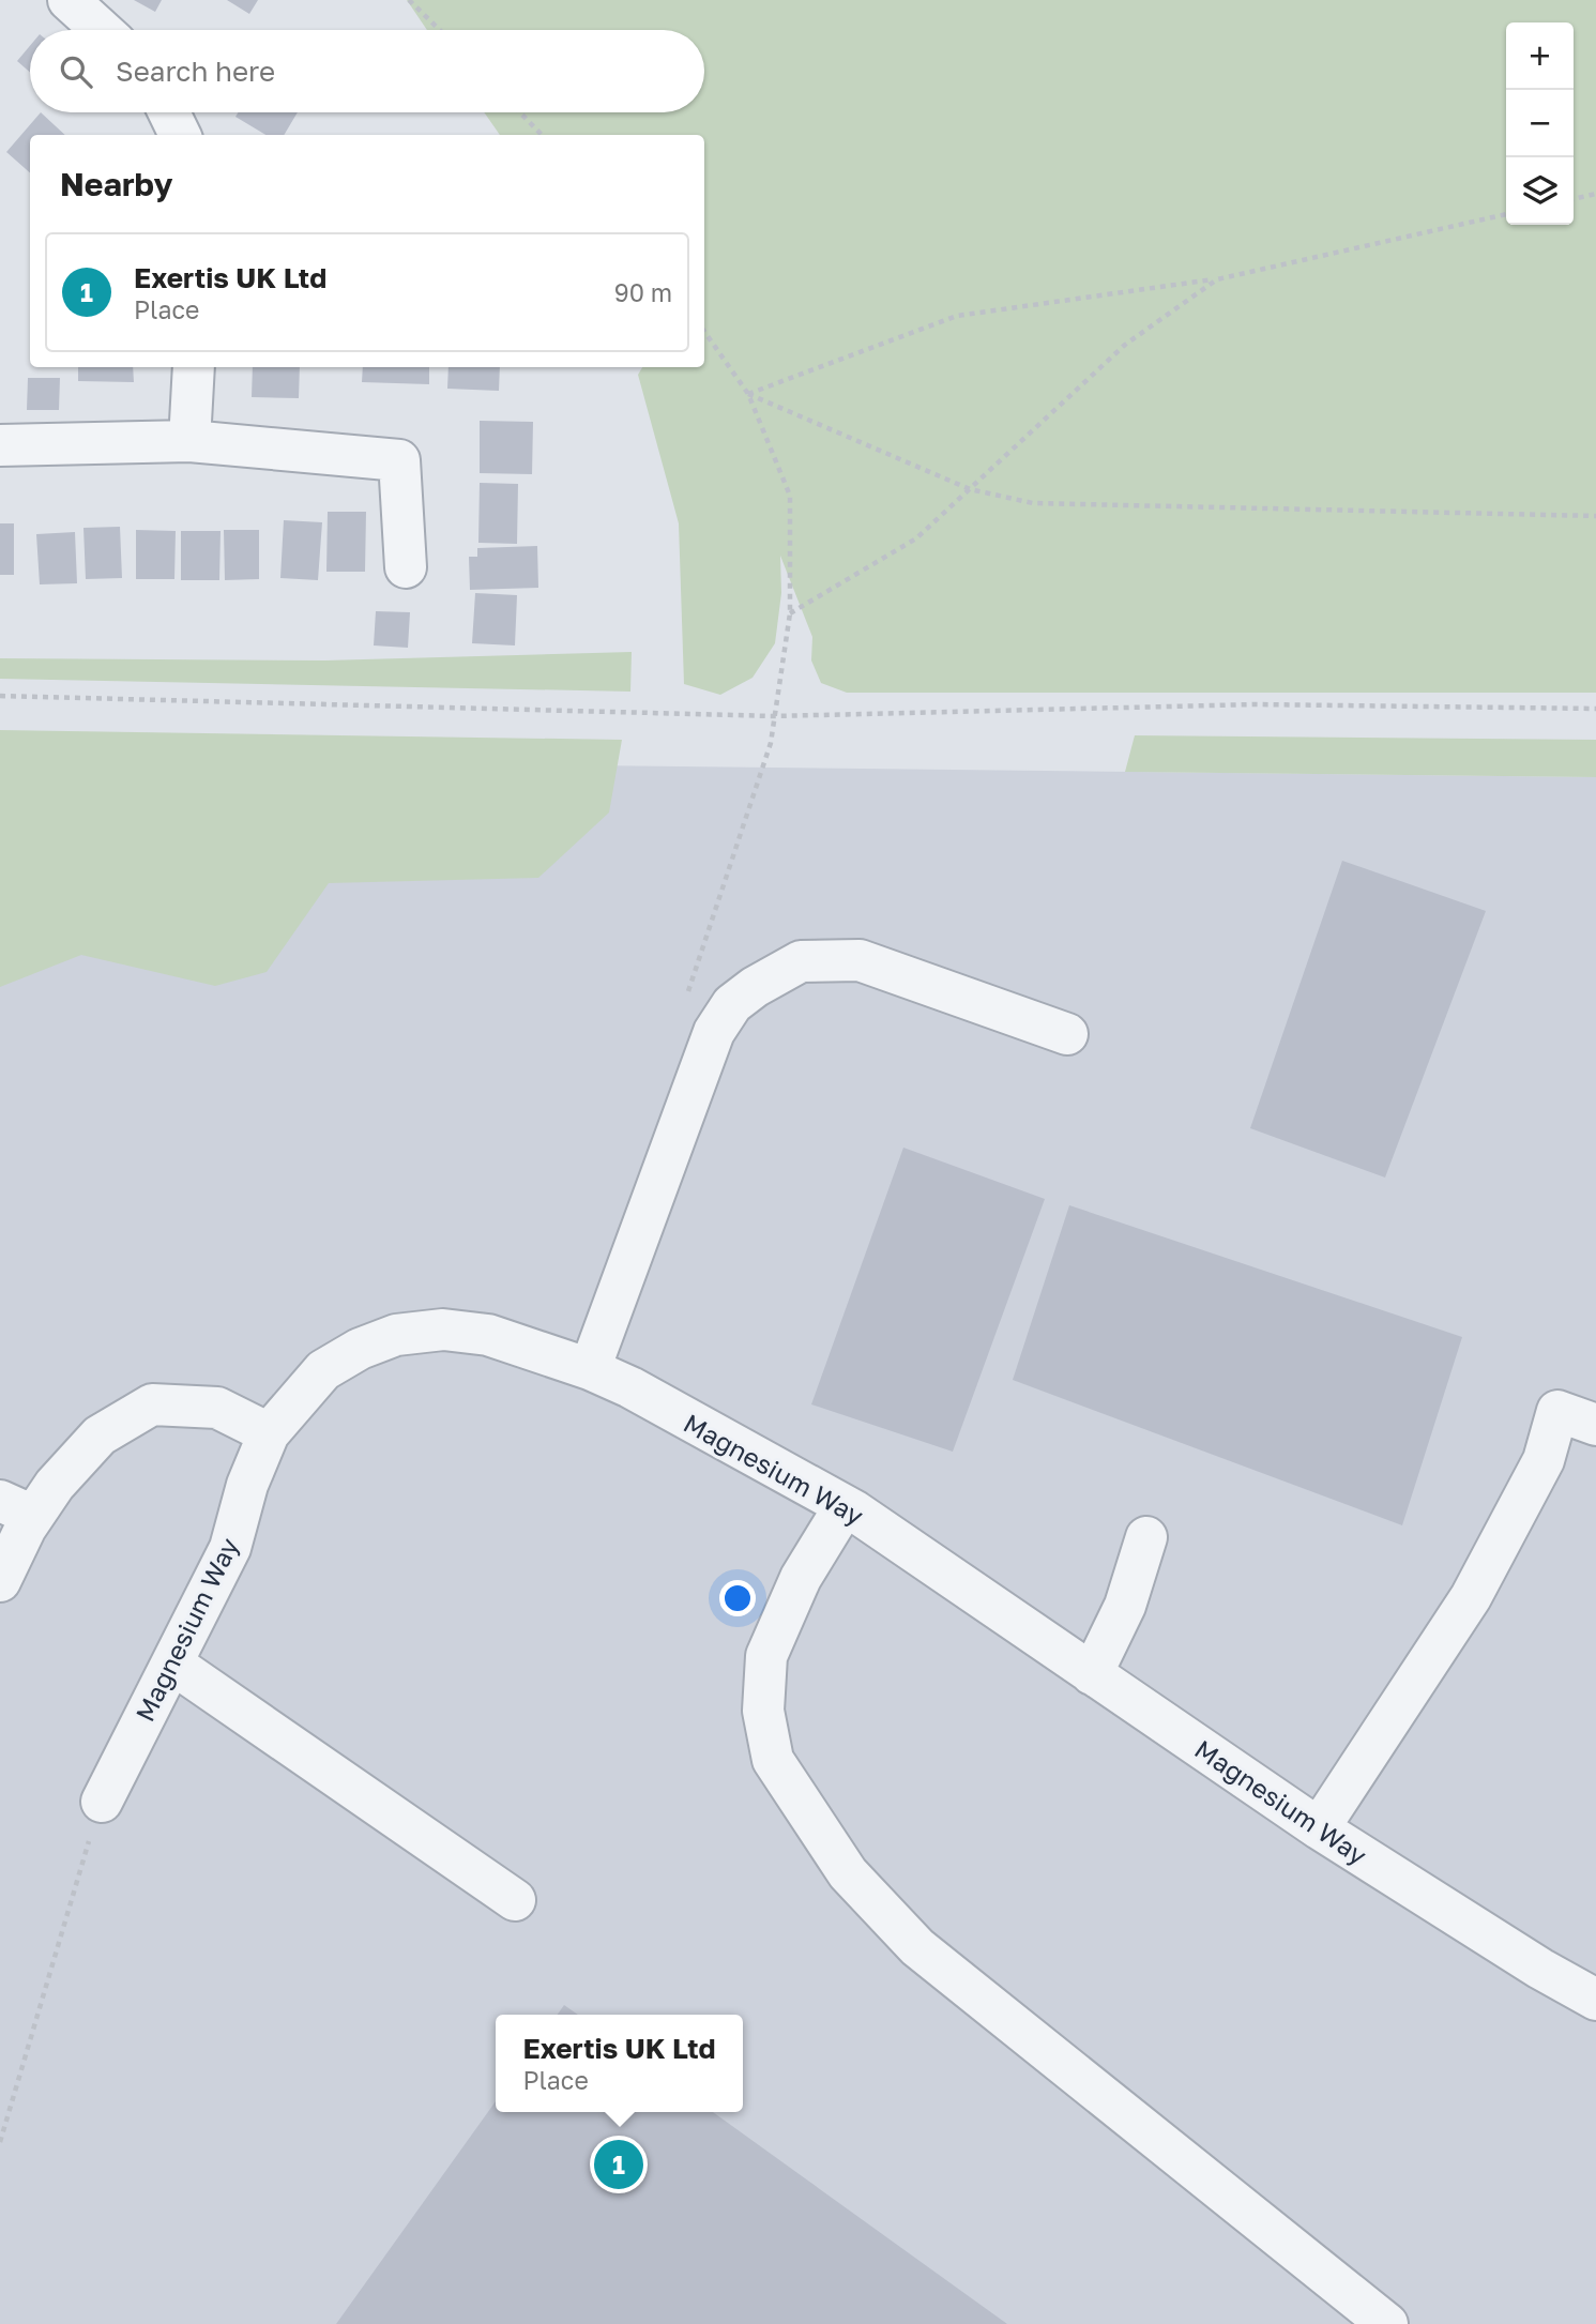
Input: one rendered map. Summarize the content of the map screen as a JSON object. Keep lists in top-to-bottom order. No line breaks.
{"streets":{"street":["Magnesium Way"]},"page":{"map_buttons":["+","−"],"search":"Search here","heading":"Nearby","list":[{"mark":"1","name":"Exertis UK Ltd","note":"Place","value":"90 m"}],"popup":["Exertis UK Ltd","Place"],"pins":"1"}}
